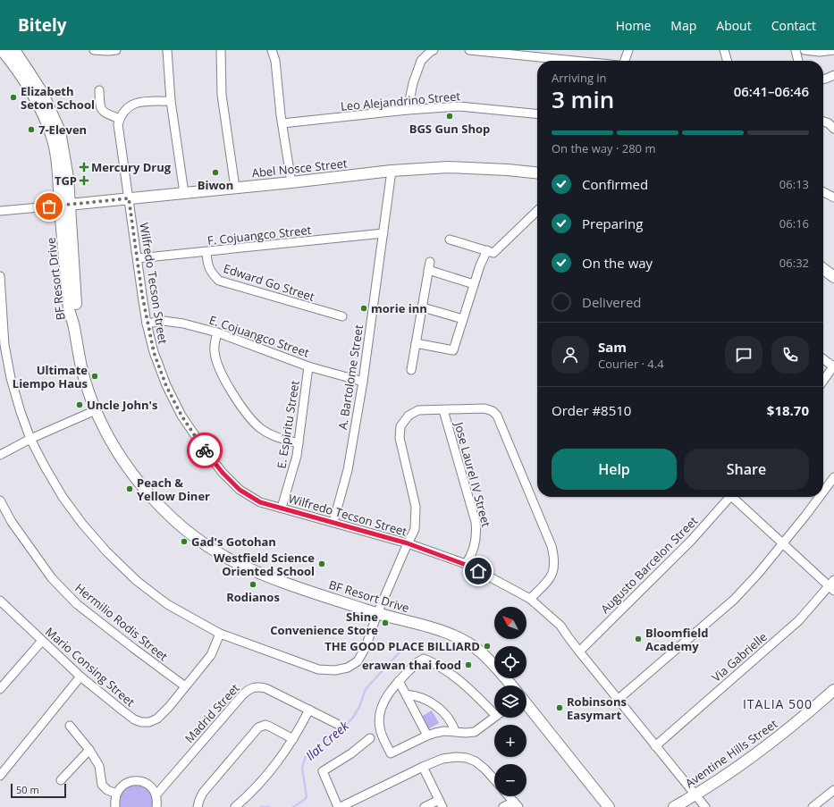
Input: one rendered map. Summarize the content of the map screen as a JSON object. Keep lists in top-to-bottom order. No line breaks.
{"streets":{"main road":["Abel Nosce Street","BF Resort Drive","Aventine Hills Street"],"street":["Leo Alejandrino Street","F. Cojuangco Street","Edward Go Street","Wilfredo Tecson Street","E. Cojuangco Street","A. Bartolome Street","E. Espiritu Street","Jose Laurel IV Street","Augusto Barcelon Street","Hermilio Rodis Street","Via Gabrielle","Mario Consing Street","Madrid Street"]},"crossings":[["Abel Nosce Street","BF Resort Drive"],["Abel Nosce Street","Wilfredo Tecson Street"],["Abel Nosce Street","A. Bartolome Street"],["F. Cojuangco Street","Edward Go Street"],["F. Cojuangco Street","Wilfredo Tecson Street"],["F. Cojuangco Street","A. Bartolome Street"],["Wilfredo Tecson Street","E. Cojuangco Street"],["Wilfredo Tecson Street","A. Bartolome Street"],["Wilfredo Tecson Street","E. Espiritu Street"],["Wilfredo Tecson Street","Jose Laurel IV Street"],["Wilfredo Tecson Street","Augusto Barcelon Street"],["Wilfredo Tecson Street","Via Gabrielle"],["Wilfredo Tecson Street","Aventine Hills Street"],["E. Cojuangco Street","A. Bartolome Street"],["E. Cojuangco Street","E. Espiritu Street"],["Hermilio Rodis Street","Mario Consing Street"]],"districts":["ITALIA 500"],"water":["Ilat Creek"],"places":{"other":["Elizabeth Seton School","BGS Gun Shop","7-Eleven","Biwon","morie inn","Ultimate Liempo Haus","Uncle John's","Peach & Yellow Diner","Gad's Gotohan","Westfield Science Oriented School","Rodianos","Shine Convenience Store","Bloomfield Academy","THE GOOD PLACE BILLIARD","erawan thai food","Robinsons Easymart"],"health":["Mercury Drug","TGP"]},"scale_bar":"50 m","north":"top left","page":{"header":"Bitely","nav":["Home","Map","About","Contact"],"heading":["3 min","Arriving in","06:41–06:46"],"panel":["Sam","Courier · 4.4","Order #8510","$18.70"],"bar":"On the way · 280 m","list":[["Confirmed","06:13"],["Preparing","06:16"],["On the way","06:32"],"Delivered"],"buttons":["Help","Share"],"map_buttons":["+","−"],"scale":"50 m"}}
